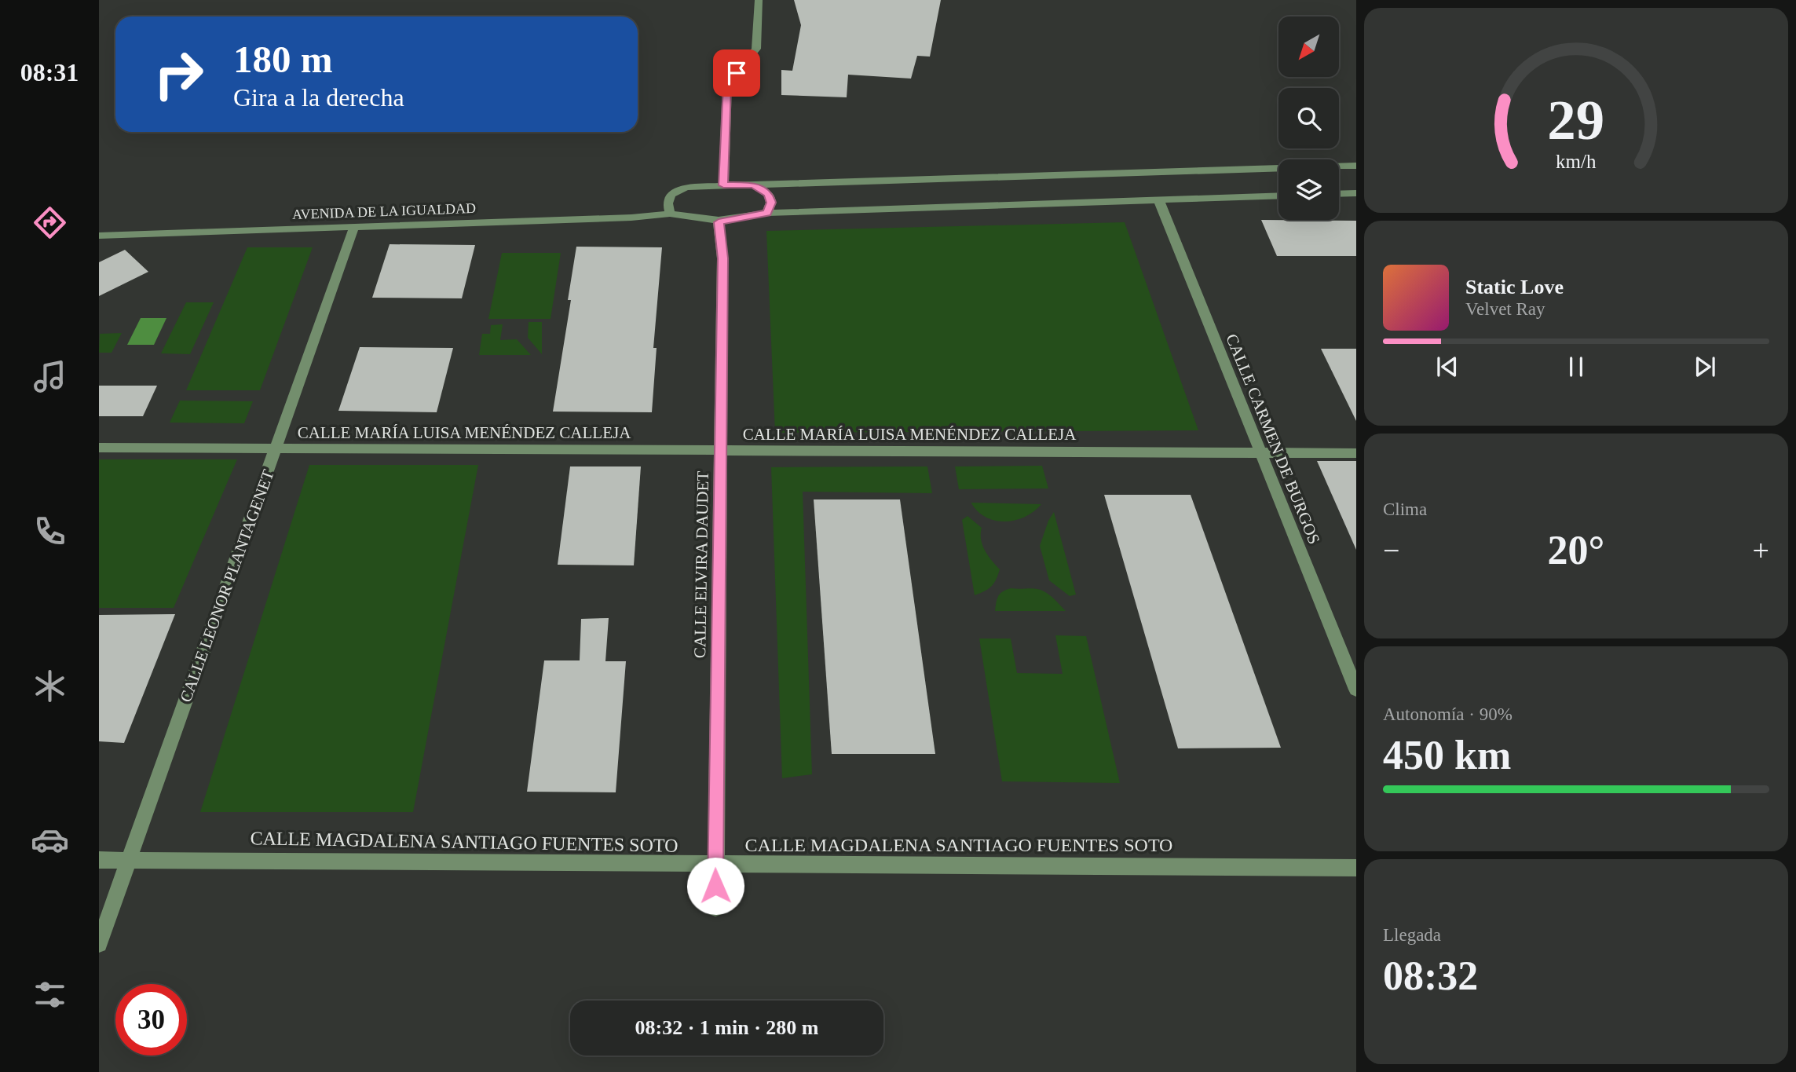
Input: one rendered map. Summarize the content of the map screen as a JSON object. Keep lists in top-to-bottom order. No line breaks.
{"streets":{"street":["AVENIDA DE LA IGUALDAD","CALLE MARÍA LUISA MENÉNDEZ CALLEJA","CALLE CARMEN DE BURGOS","CALLE ELVIRA DAUDET","CALLE LEONOR PLANTAGENET","CALLE MAGDALENA SANTIAGO FUENTES SOTO"]},"crossings":[["AVENIDA DE LA IGUALDAD","CALLE LEONOR PLANTAGENET"],["CALLE MARÍA LUISA MENÉNDEZ CALLEJA","CALLE CARMEN DE BURGOS"],["CALLE MARÍA LUISA MENÉNDEZ CALLEJA","CALLE ELVIRA DAUDET"],["CALLE MARÍA LUISA MENÉNDEZ CALLEJA","CALLE LEONOR PLANTAGENET"],["CALLE ELVIRA DAUDET","CALLE MAGDALENA SANTIAGO FUENTES SOTO"],["CALLE LEONOR PLANTAGENET","CALLE MAGDALENA SANTIAGO FUENTES SOTO"]],"north":"bottom left","page":{"tabs":"08:31","turn":["180 m","Gira a la derecha"],"song":["Static Love","Velvet Ray"],"tile":["Clima",["Autonomía · 90%","450 km"],["Llegada","08:32"]],"heat":["−","20°","+"],"limit":"30","trip":"08:32 · 1 min · 280 m","gauge":["29","km/h"]}}
